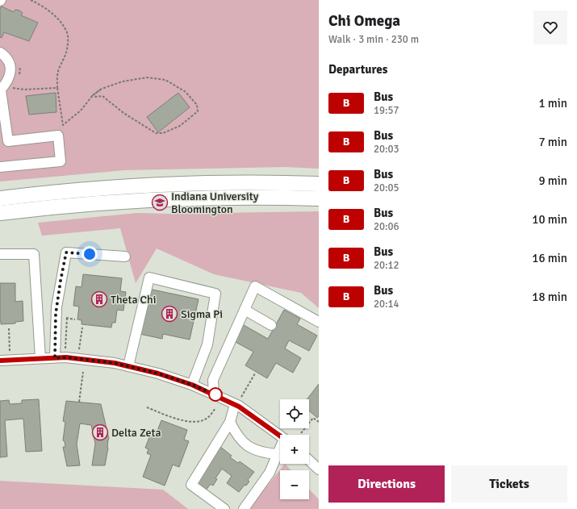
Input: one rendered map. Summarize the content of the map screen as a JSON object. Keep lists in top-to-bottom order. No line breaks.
{"places":{"school or university":["Indiana University Bloomington"],"building":["Theta Chi","Sigma Pi","Delta Zeta"]},"lines":["bus line B"],"page":{"heading":[["Chi Omega","Walk · 3 min · 230 m"],"Departures"],"list":[{"mark":"B","name":"Bus","note":"19:57","value":"1 min"},{"mark":"B","name":"Bus","note":"20:03","value":"7 min"},{"mark":"B","name":"Bus","note":"20:05","value":"9 min"},{"mark":"B","name":"Bus","note":"20:06","value":"10 min"},{"mark":"B","name":"Bus","note":"20:12","value":"16 min"},{"mark":"B","name":"Bus","note":"20:14","value":"18 min"}],"map_buttons":["+","−"],"buttons":["Directions","Tickets"]}}
